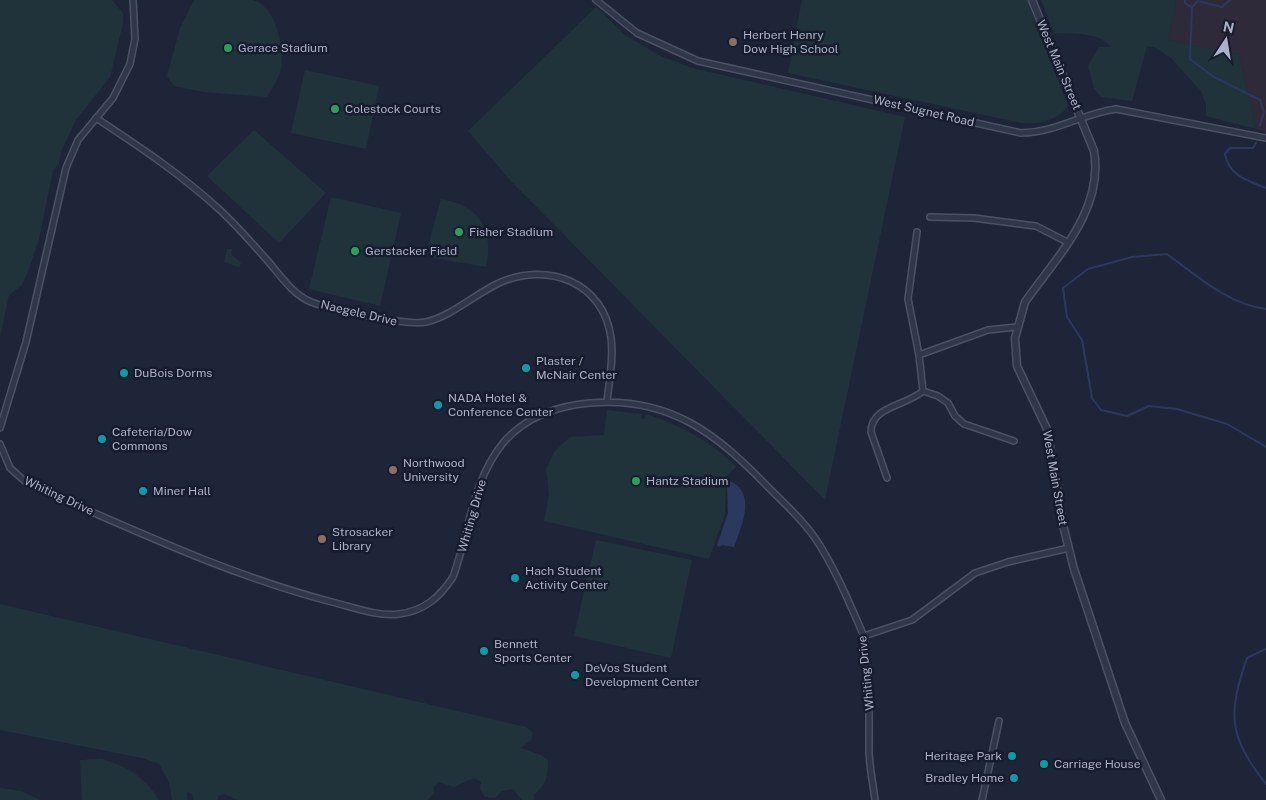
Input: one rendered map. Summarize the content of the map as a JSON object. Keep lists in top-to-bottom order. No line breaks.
{"streets":{"street":["West Main Street","West Sugnet Road","Naegele Drive","Whiting Drive"]},"crossings":[["West Main Street","West Sugnet Road"],["Naegele Drive","Whiting Drive"]],"places":["Herbert Henry Dow High School","Gerace Stadium","Colestock Courts","Fisher Stadium","Gerstacker Field","Plaster / McNair Center","DuBois Dorms","NADA Hotel & Conference Center","Cafeteria/Dow Commons","Northwood University","Hantz Stadium","Miner Hall","Strosacker Library","Hach Student Activity Center","Bennett Sports Center","DeVos Student Development Center","Heritage Park","Carriage House","Bradley Home"],"north":"top"}
